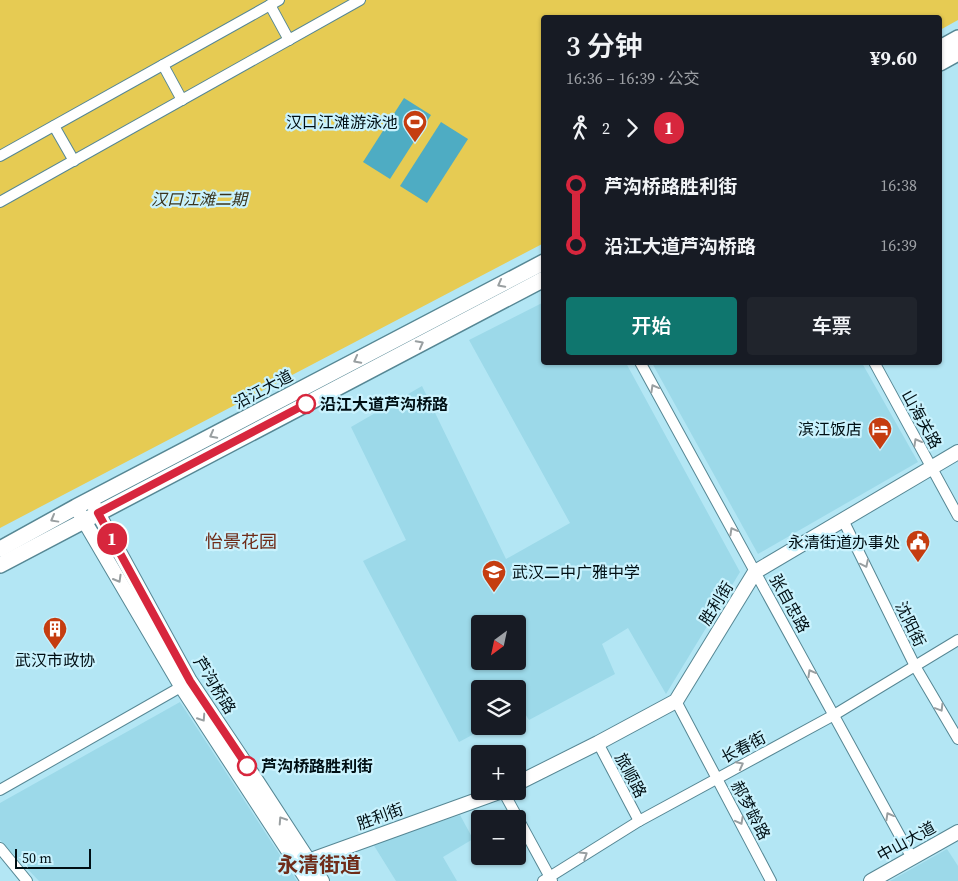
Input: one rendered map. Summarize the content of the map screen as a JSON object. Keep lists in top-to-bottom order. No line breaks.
{"streets":{"main road":["沿江大道","胜利街","芦沟桥路","中山大道"],"street":["山海关路","张自忠路","沈阳街","长春街","旅顺路","郝梦龄路"]},"crossings":[["沿江大道","芦沟桥路"],["山海关路","胜利街"],["胜利街","张自忠路"],["胜利街","沈阳街"],["胜利街","芦沟桥路"],["胜利街","郝梦龄路"],["张自忠路","长春街"],["张自忠路","中山大道"],["沈阳街","长春街"],["长春街","旅顺路"],["长春街","郝梦龄路"]],"one_way":["山海关路","张自忠路","沈阳街","长春街","郝梦龄路"],"districts":["怡景花园","永清街道"],"parks":["汉口江滩二期"],"places":{"sports":["汉口江滩游泳池"],"other":["沿江大道芦沟桥路","芦沟桥路胜利街"],"hotel":["滨江饭店"],"public building":["永清街道办事处"],"school or university":["武汉二中广雅中学"],"building":["武汉市政协"]},"lines":["bus line 1"],"scale_bar":"50 m","north":"bottom left","page":{"on_map":"1","heading":["3 分钟","16:36 – 16:39 · 公交","¥9.60"],"legs":["2","1"],"list":[{"name":"芦沟桥路胜利街","value":"16:38"},{"name":"沿江大道芦沟桥路","value":"16:39"}],"buttons":["开始","车票"],"map_buttons":["+","−"],"scale":"50 m"}}
